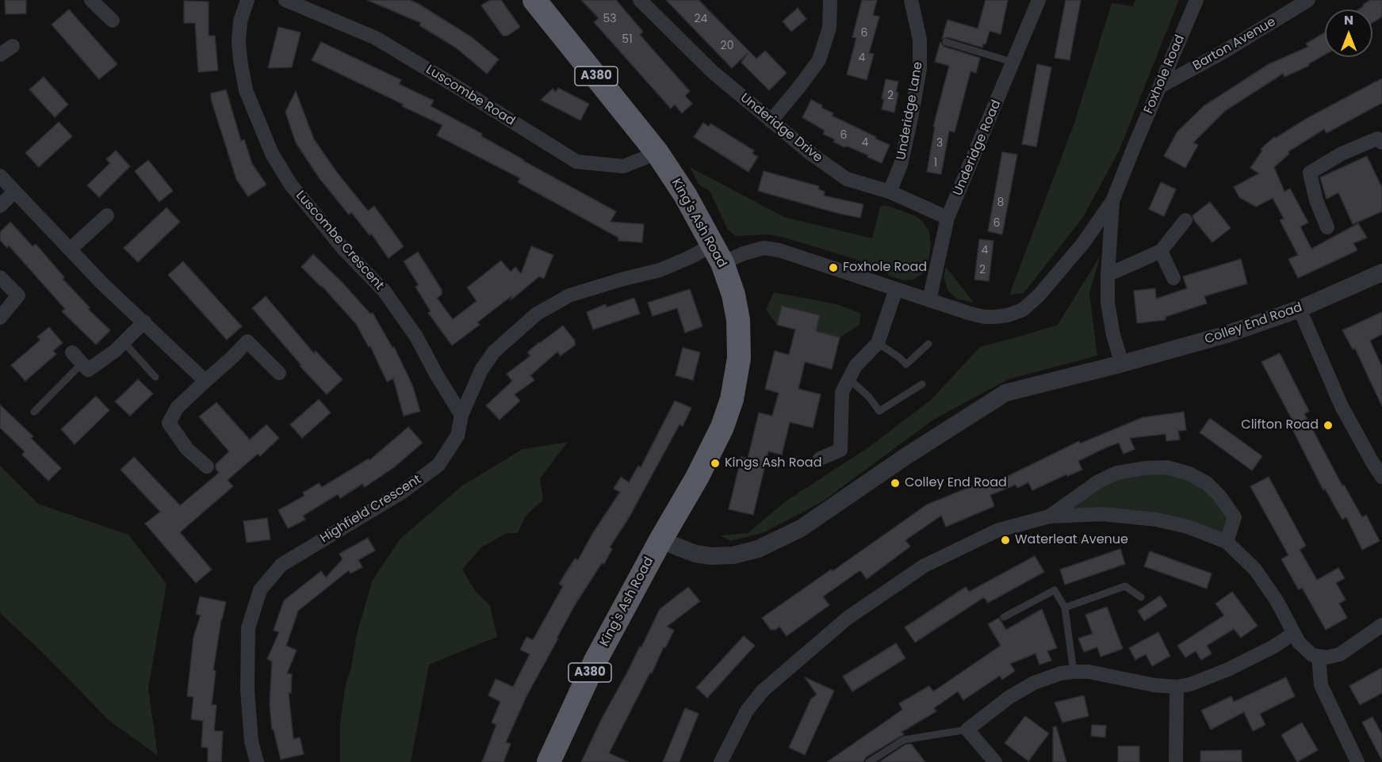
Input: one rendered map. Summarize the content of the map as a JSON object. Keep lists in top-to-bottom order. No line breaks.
{"streets":{"highway":["A380","King's Ash Road"],"street":["Barton Avenue","Foxhole Road","Luscombe Road","Underidge Lane","Underidge Drive","Underidge Road","Luscombe Crescent","Colley End Road","Highfield Crescent"]},"crossings":[["Barton Avenue","Foxhole Road"],["Foxhole Road","Underidge Road"],["Foxhole Road","King's Ash Road"],["Foxhole Road","Highfield Crescent"],["Luscombe Road","King's Ash Road"],["Underidge Lane","Underidge Drive"],["Underidge Drive","Underidge Road"],["King's Ash Road","Colley End Road"],["King's Ash Road","Highfield Crescent"],["Luscombe Crescent","Highfield Crescent"]],"places":["Foxhole Road","Clifton Road","Kings Ash Road","Colley End Road","Waterleat Avenue"],"house_numbers":["53","24","6","51","20","4","2","6","4","3","1","8","6","4","2"],"north":"top"}
